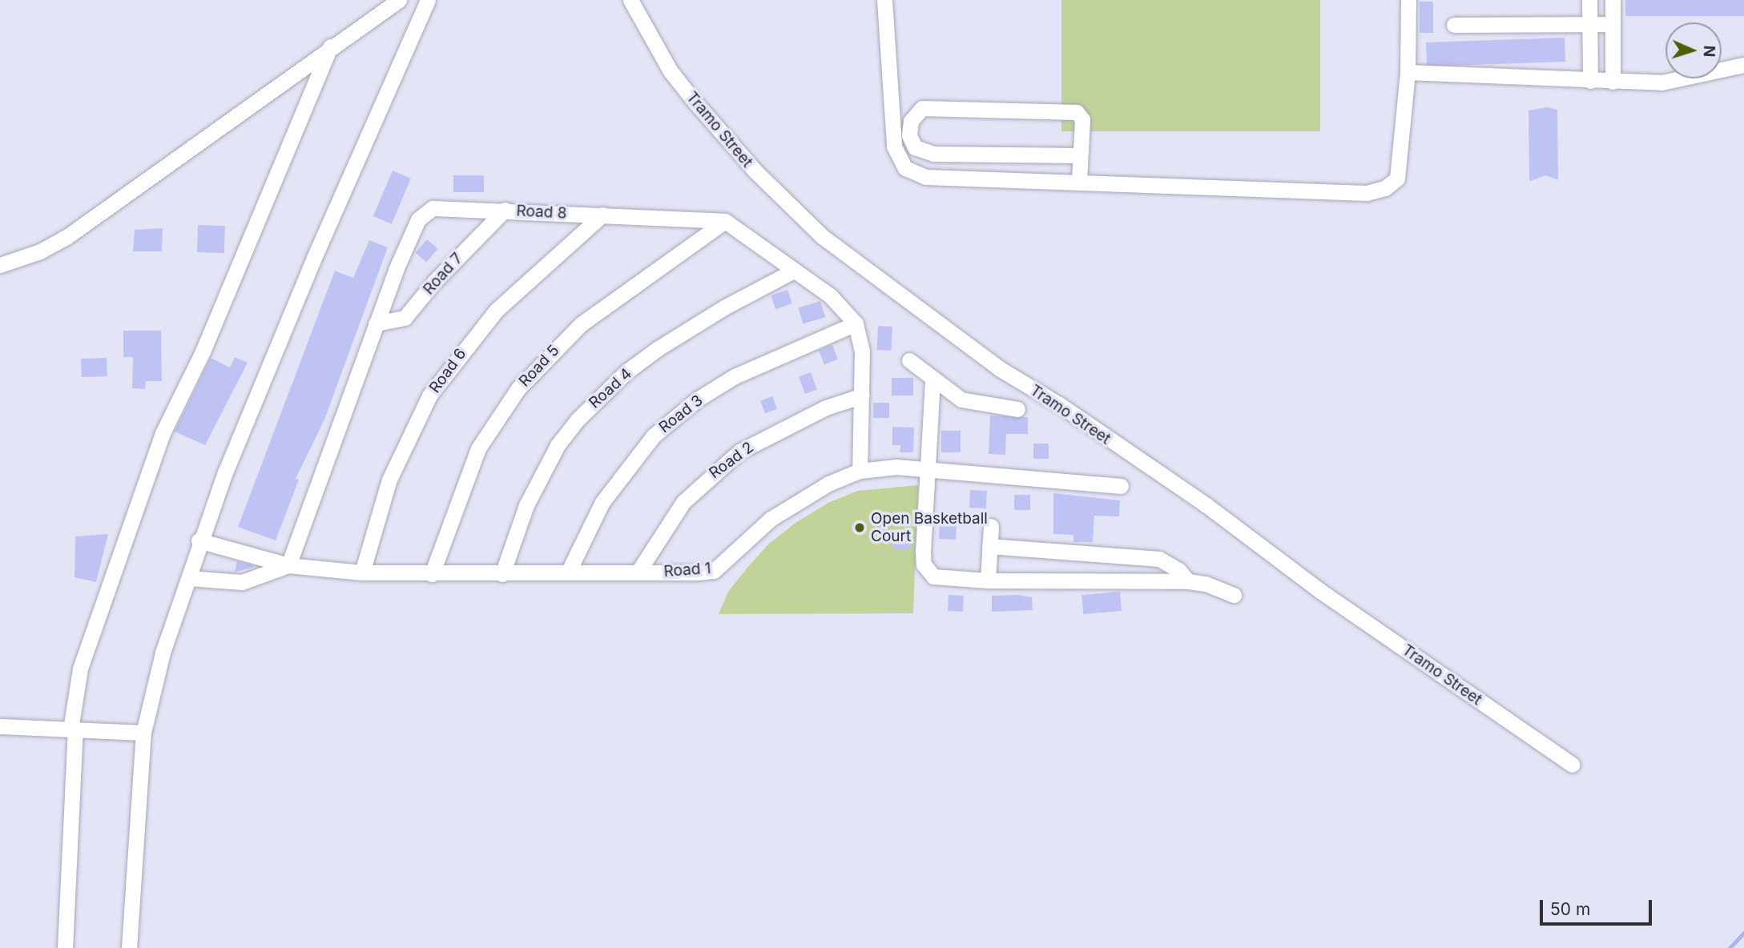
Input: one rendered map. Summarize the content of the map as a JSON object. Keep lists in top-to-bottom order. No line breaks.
{"streets":{"street":["Tramo Street","Road 8","Road 7","Road 5","Road 6","Road 4","Road 3","Road 2","Road 1"]},"crossings":[["Road 8","Road 7"],["Road 8","Road 5"],["Road 8","Road 6"],["Road 8","Road 1"],["Road 5","Road 1"],["Road 6","Road 1"],["Road 4","Road 1"],["Road 3","Road 1"],["Road 2","Road 1"]],"places":["Open Basketball Court"],"scale_bar":"50 m","north":"right"}
